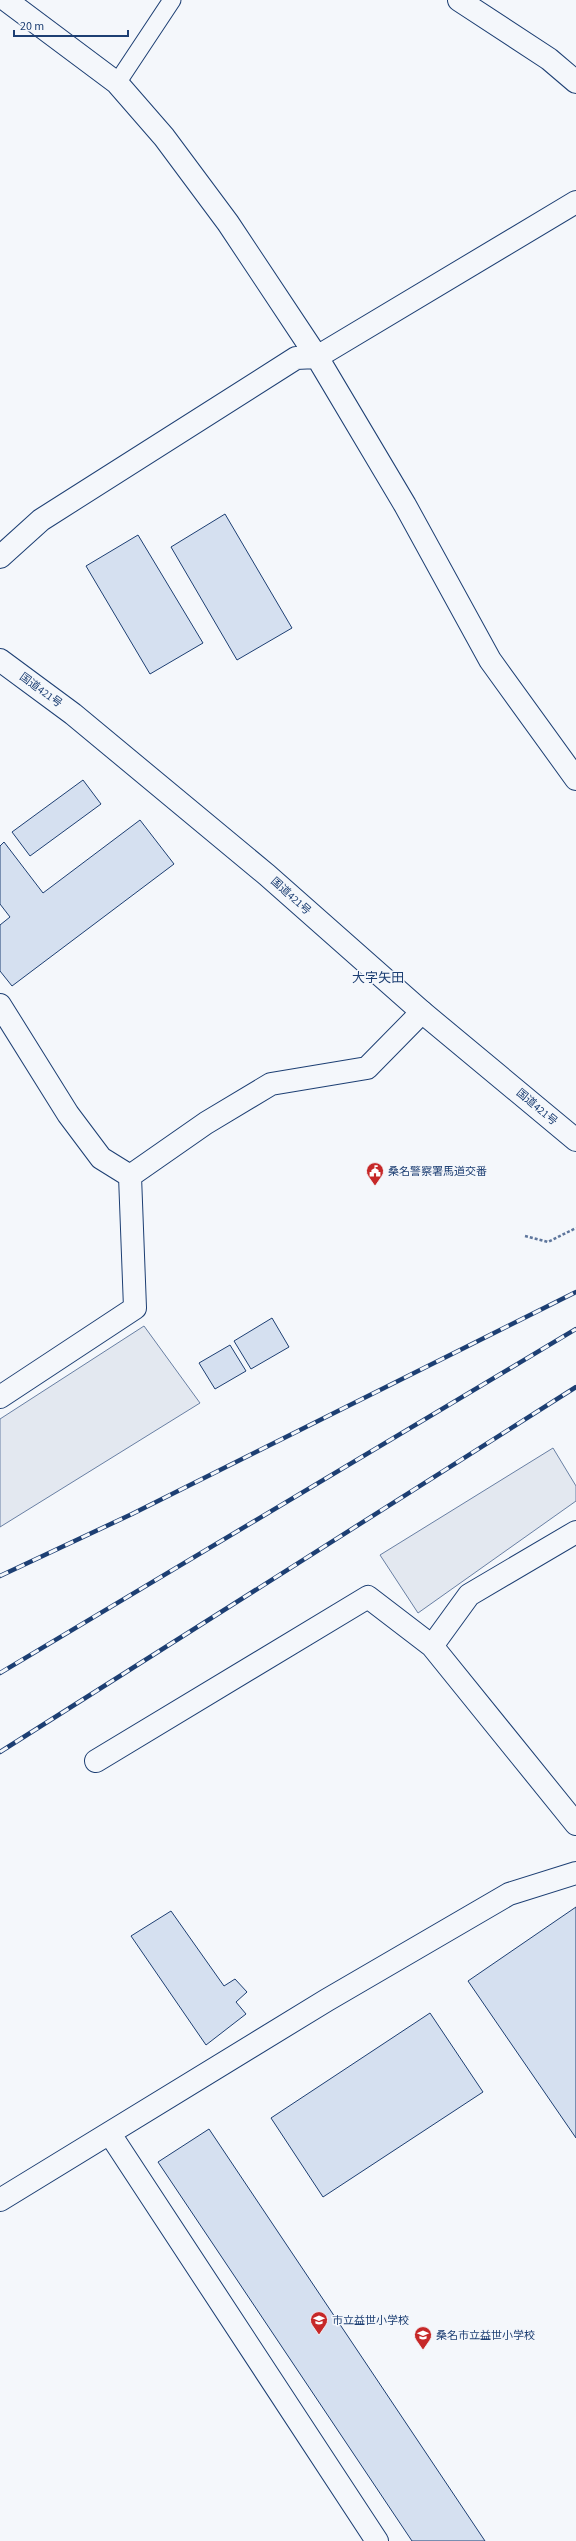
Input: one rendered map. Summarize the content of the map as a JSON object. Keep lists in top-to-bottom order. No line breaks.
{"streets":{"main road":["国道421号"]},"districts":["大字矢田"],"places":{"public building":["桑名警察署馬道交番"],"school or university":["市立益世小学校","桑名市立益世小学校"]},"scale_bar":"20 m"}
